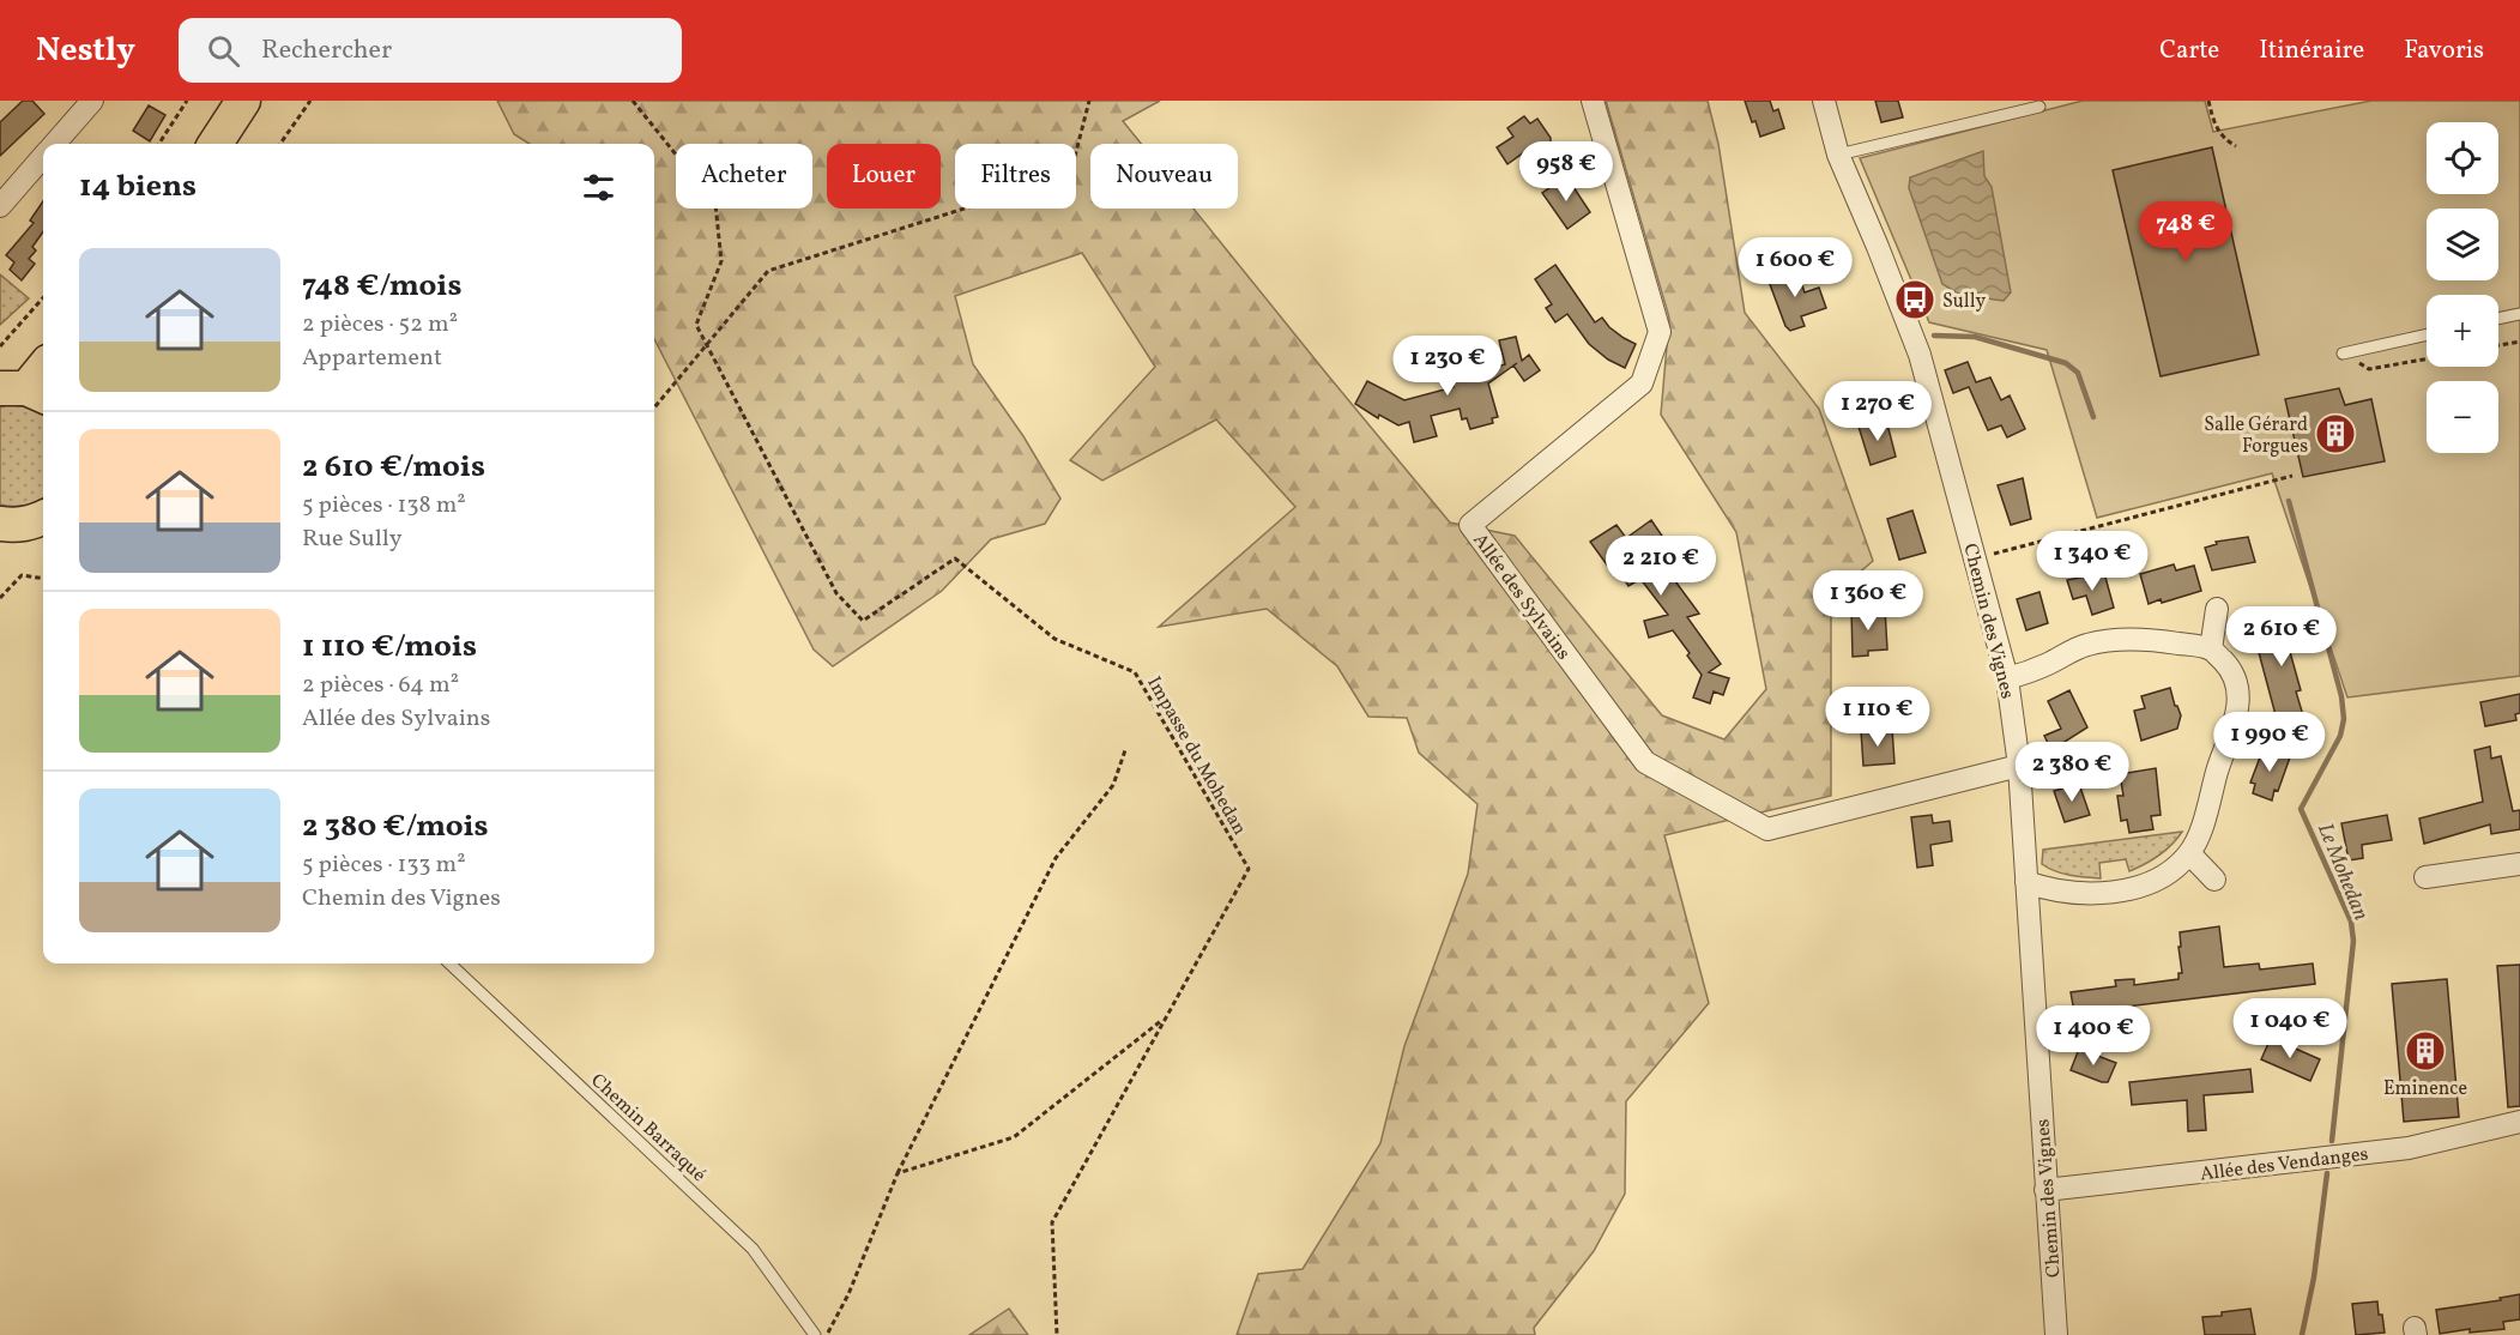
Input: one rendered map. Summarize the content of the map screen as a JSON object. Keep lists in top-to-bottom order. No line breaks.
{"streets":{"street":["Allée des Sylvains","Chemin des Vignes","Allée des Vendanges"],"lane":["Chemin Barraqué"],"path":["Impasse du Mohedan"]},"crossings":[["Allée des Sylvains","Chemin des Vignes"],["Chemin des Vignes","Allée des Vendanges"]],"water":["Le Mohedan"],"places":{"bus stop":["Sully"],"building":["Salle Gérard Forgues","Eminence"]},"page":{"header":"Nestly","search":"Rechercher","nav":["Carte","Itinéraire","Favoris"],"map_buttons":["+","−"],"price":["958 €","748 €","1 600 €","1 230 €","1 270 €","1 340 €","2 210 €","1 360 €","2 610 €","1 110 €","1 990 €","2 380 €","1 040 €","1 400 €"],"chip":["Acheter","Louer","Filtres","Nouveau"],"heading":"14 biens","list":[{"name":"748 €/mois","note":"2 pièces · 52 m² · Appartement"},{"name":"2 610 €/mois","note":"5 pièces · 138 m² · Rue Sully"},{"name":"1 110 €/mois","note":"2 pièces · 64 m² · Allée des Sylvains"},{"name":"2 380 €/mois","note":"5 pièces · 133 m² · Chemin des Vignes"}]}}
